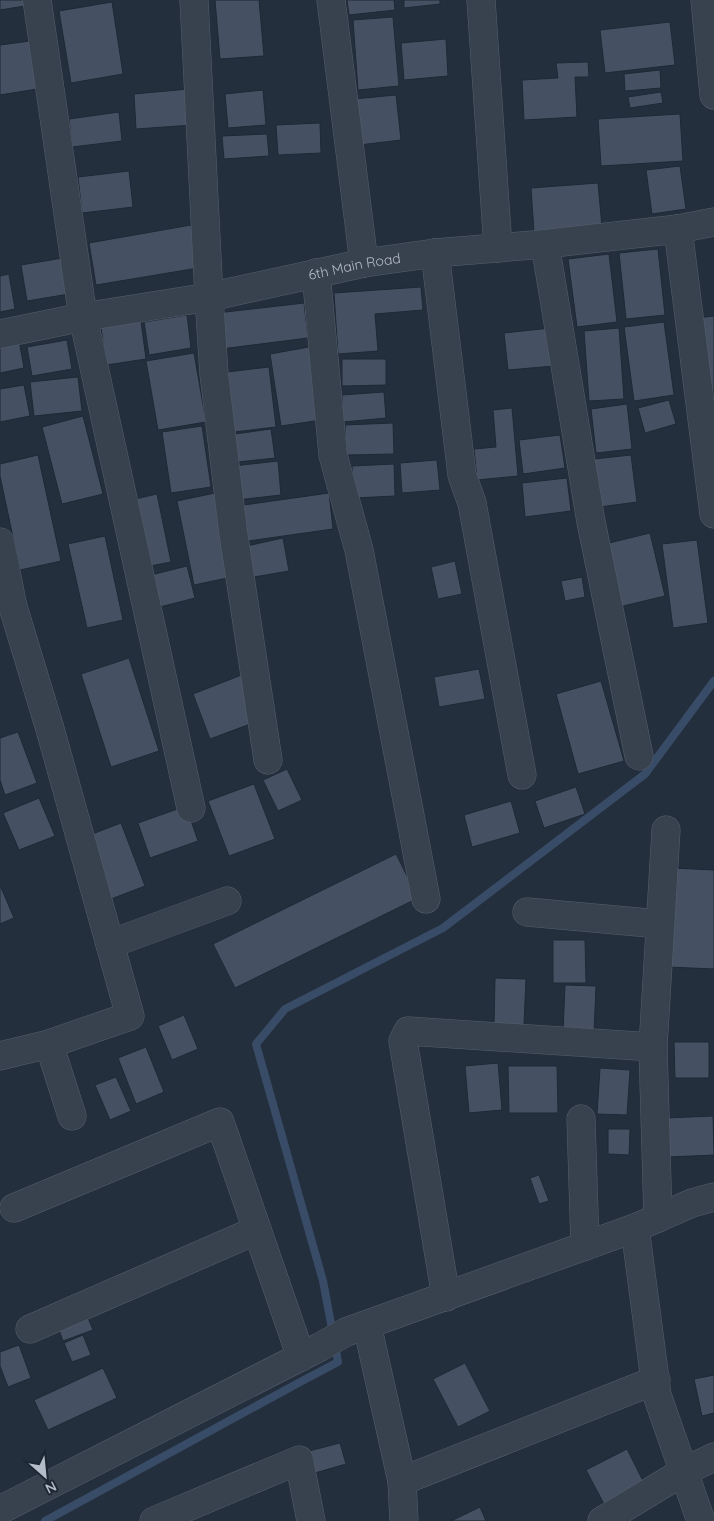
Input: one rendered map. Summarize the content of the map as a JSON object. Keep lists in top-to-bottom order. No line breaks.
{"streets":{"street":["6th Main Road"]},"north":"bottom right"}
